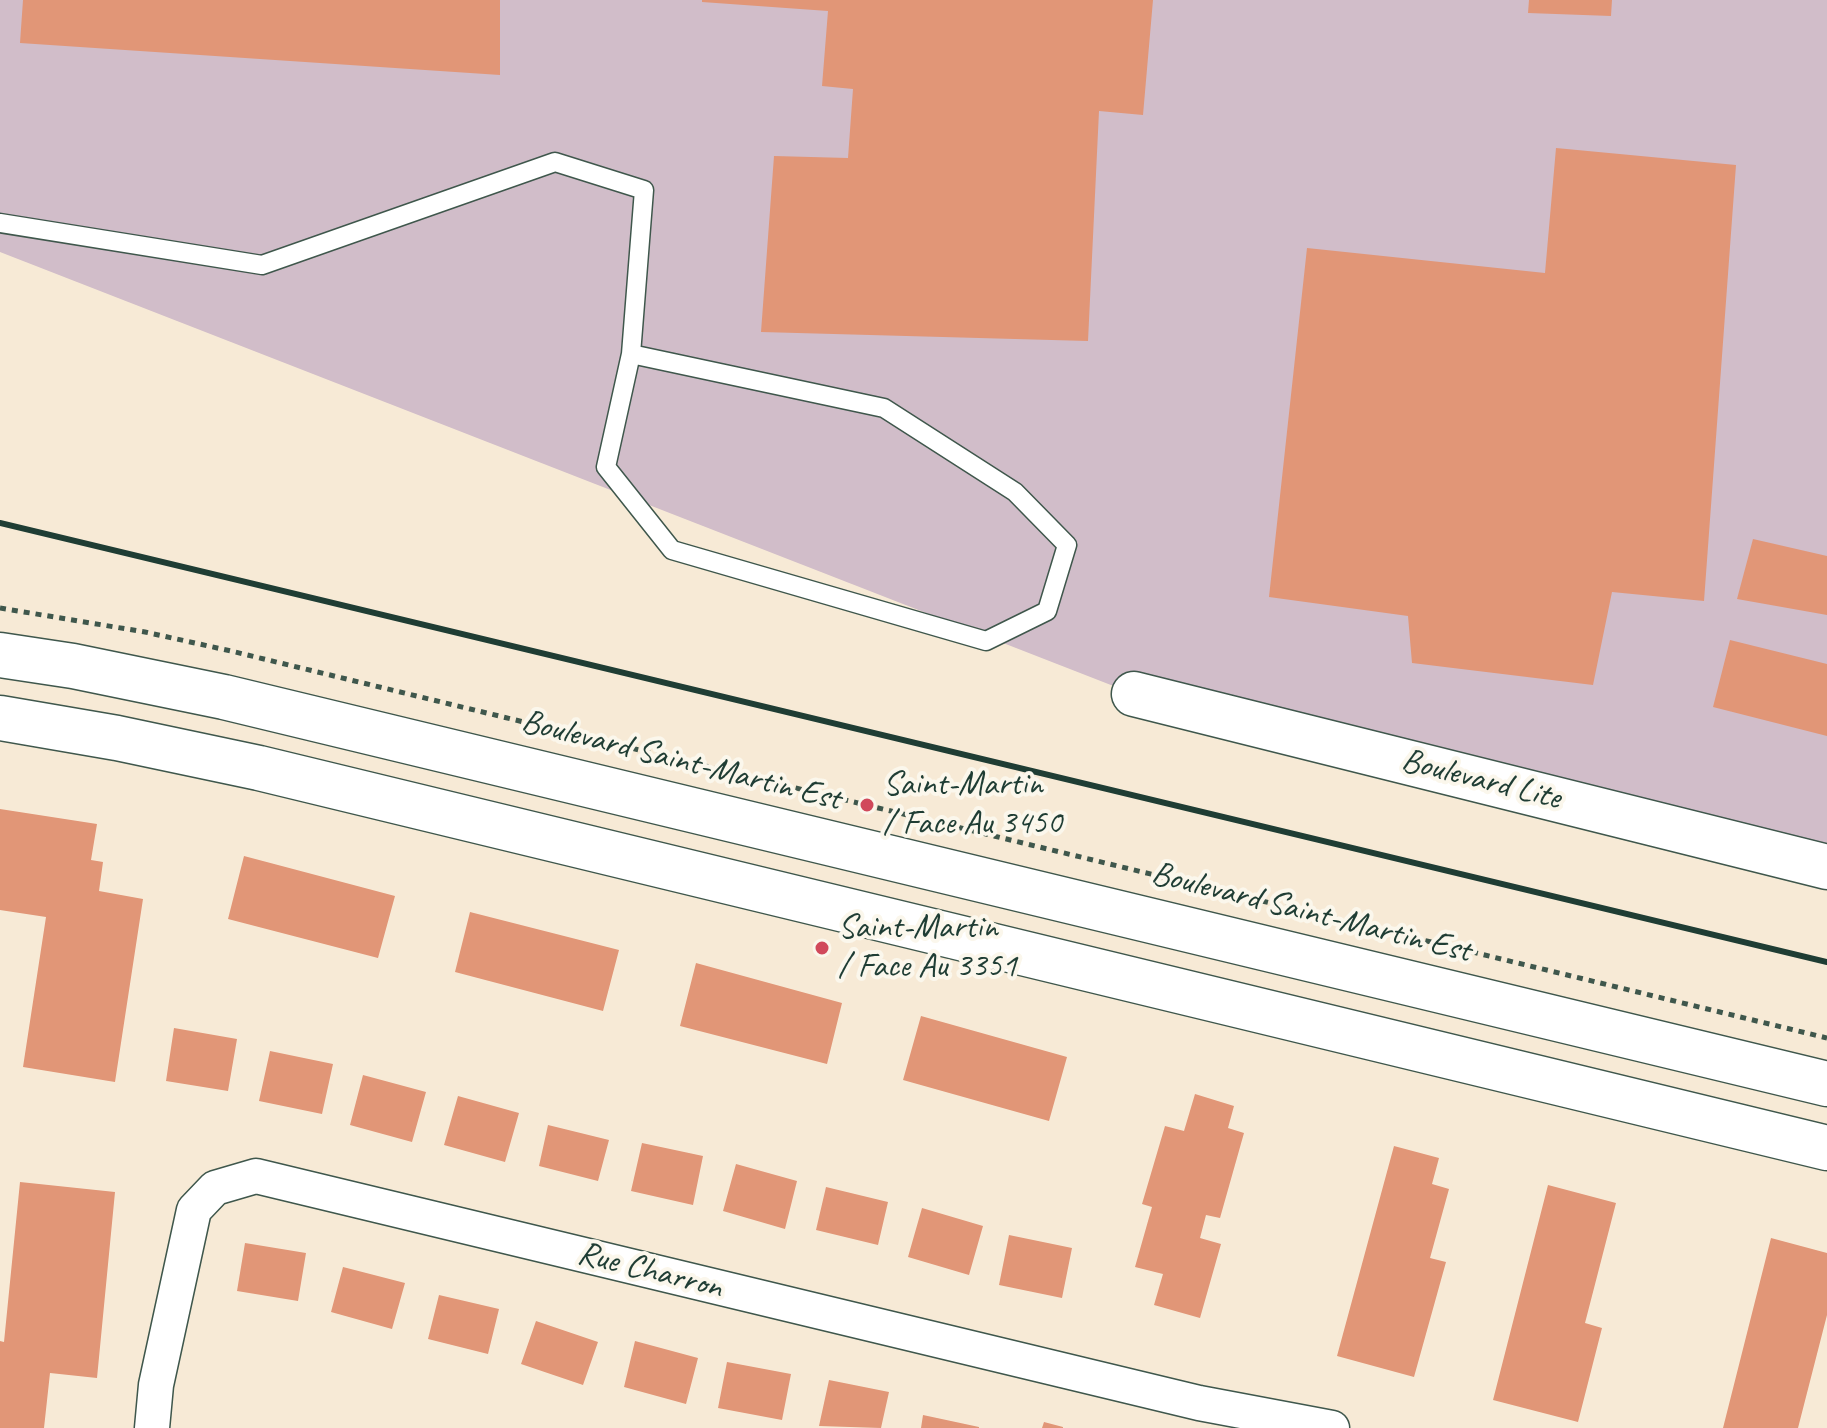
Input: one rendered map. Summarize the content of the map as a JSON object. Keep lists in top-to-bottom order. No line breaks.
{"streets":{"main road":["Boulevard Saint-Martin Est","Boulevard Lite"],"street":["Rue Charron"]},"places":["Saint-Martin / Face Au 3450","Saint-Martin / Face Au 3351"]}
